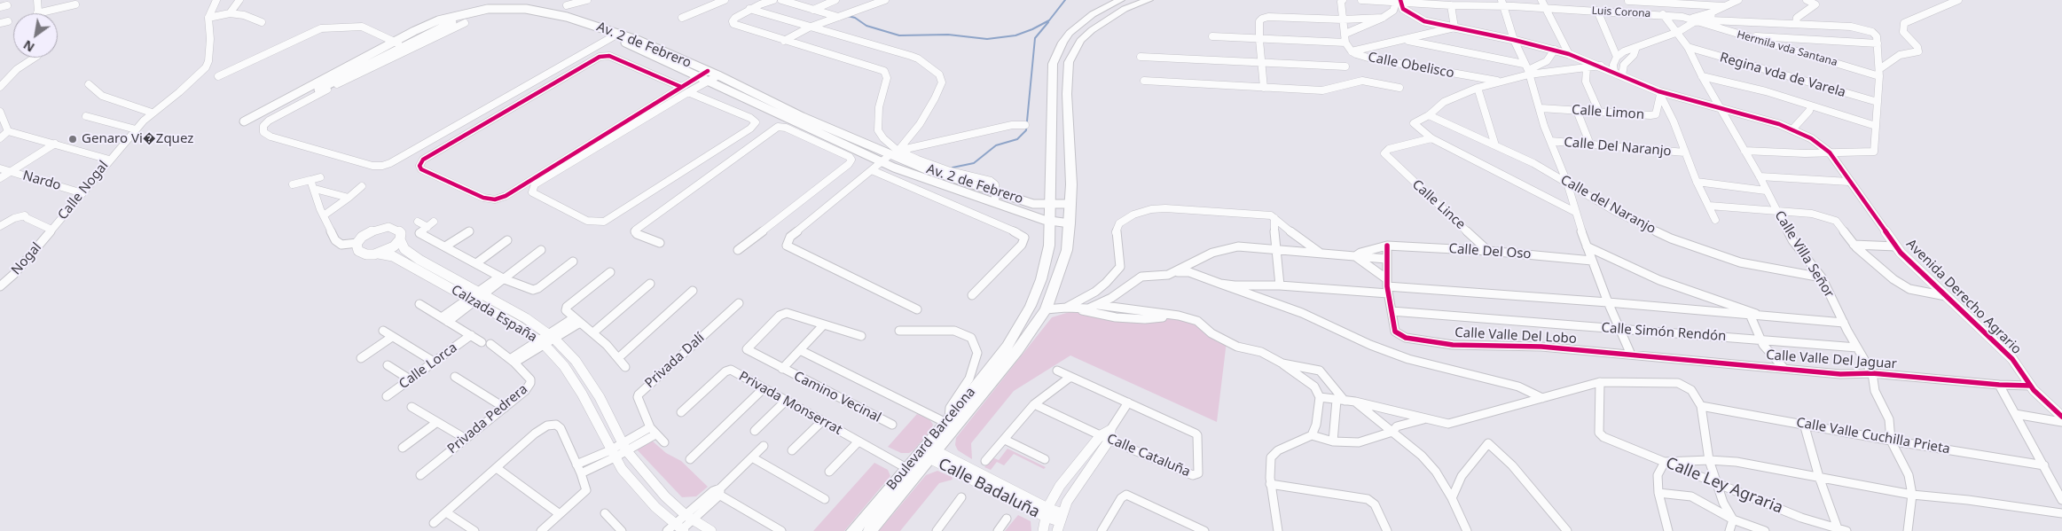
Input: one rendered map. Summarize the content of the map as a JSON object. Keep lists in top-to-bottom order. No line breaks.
{"streets":{"main road":["Av. 2 de Febrero","Boulevard Barcelona"],"street":["Luis Corona","Hermila vda Santana","Calle Obelisco","Regina vda de Varela","Calle Limon","Calle Del Naranjo","Nardo","Calle Nogal","Calle Lince","Calle del Naranjo","Calle Del Oso","Calle Villa Señor","Nogal","Avenida Derecho Agrario","Calzada España","Calle Simón Rendón","Calle Valle Del Lobo","Calle Valle Del Jaguar","Privada Dalí","Calle Lorca","Camino Vecinal","Privada Monserrat","Privada Pedrera","Calle Valle Cuchilla Prieta","Calle Cataluña","Calle Ley Agraria","Calle Badaluña"]},"crossings":[["Luis Corona","Hermila vda Santana"],["Luis Corona","Calle Villa Señor"],["Luis Corona","Avenida Derecho Agrario"],["Regina vda de Varela","Calle Villa Señor"],["Calle Limon","Avenida Derecho Agrario"],["Nardo","Calle Nogal"],["Calle Nogal","Nogal"],["Calle Lince","Calle Del Oso"],["Calle del Naranjo","Calle Villa Señor"],["Calle Villa Señor","Avenida Derecho Agrario"],["Calle Villa Señor","Calle Simón Rendón"],["Calle Villa Señor","Calle Valle Del Jaguar"],["Calle Villa Señor","Calle Valle Cuchilla Prieta"],["Avenida Derecho Agrario","Calle Valle Del Jaguar"],["Calzada España","Calle Lorca"],["Calle Simón Rendón","Calle Valle Del Lobo"],["Calle Valle Del Lobo","Calle Valle Del Jaguar"],["Calle Lorca","Privada Pedrera"],["Camino Vecinal","Privada Monserrat"],["Privada Monserrat","Boulevard Barcelona"],["Boulevard Barcelona","Calle Badaluña"]],"places":["Genaro Vi�Zquez"],"north":"bottom left"}
